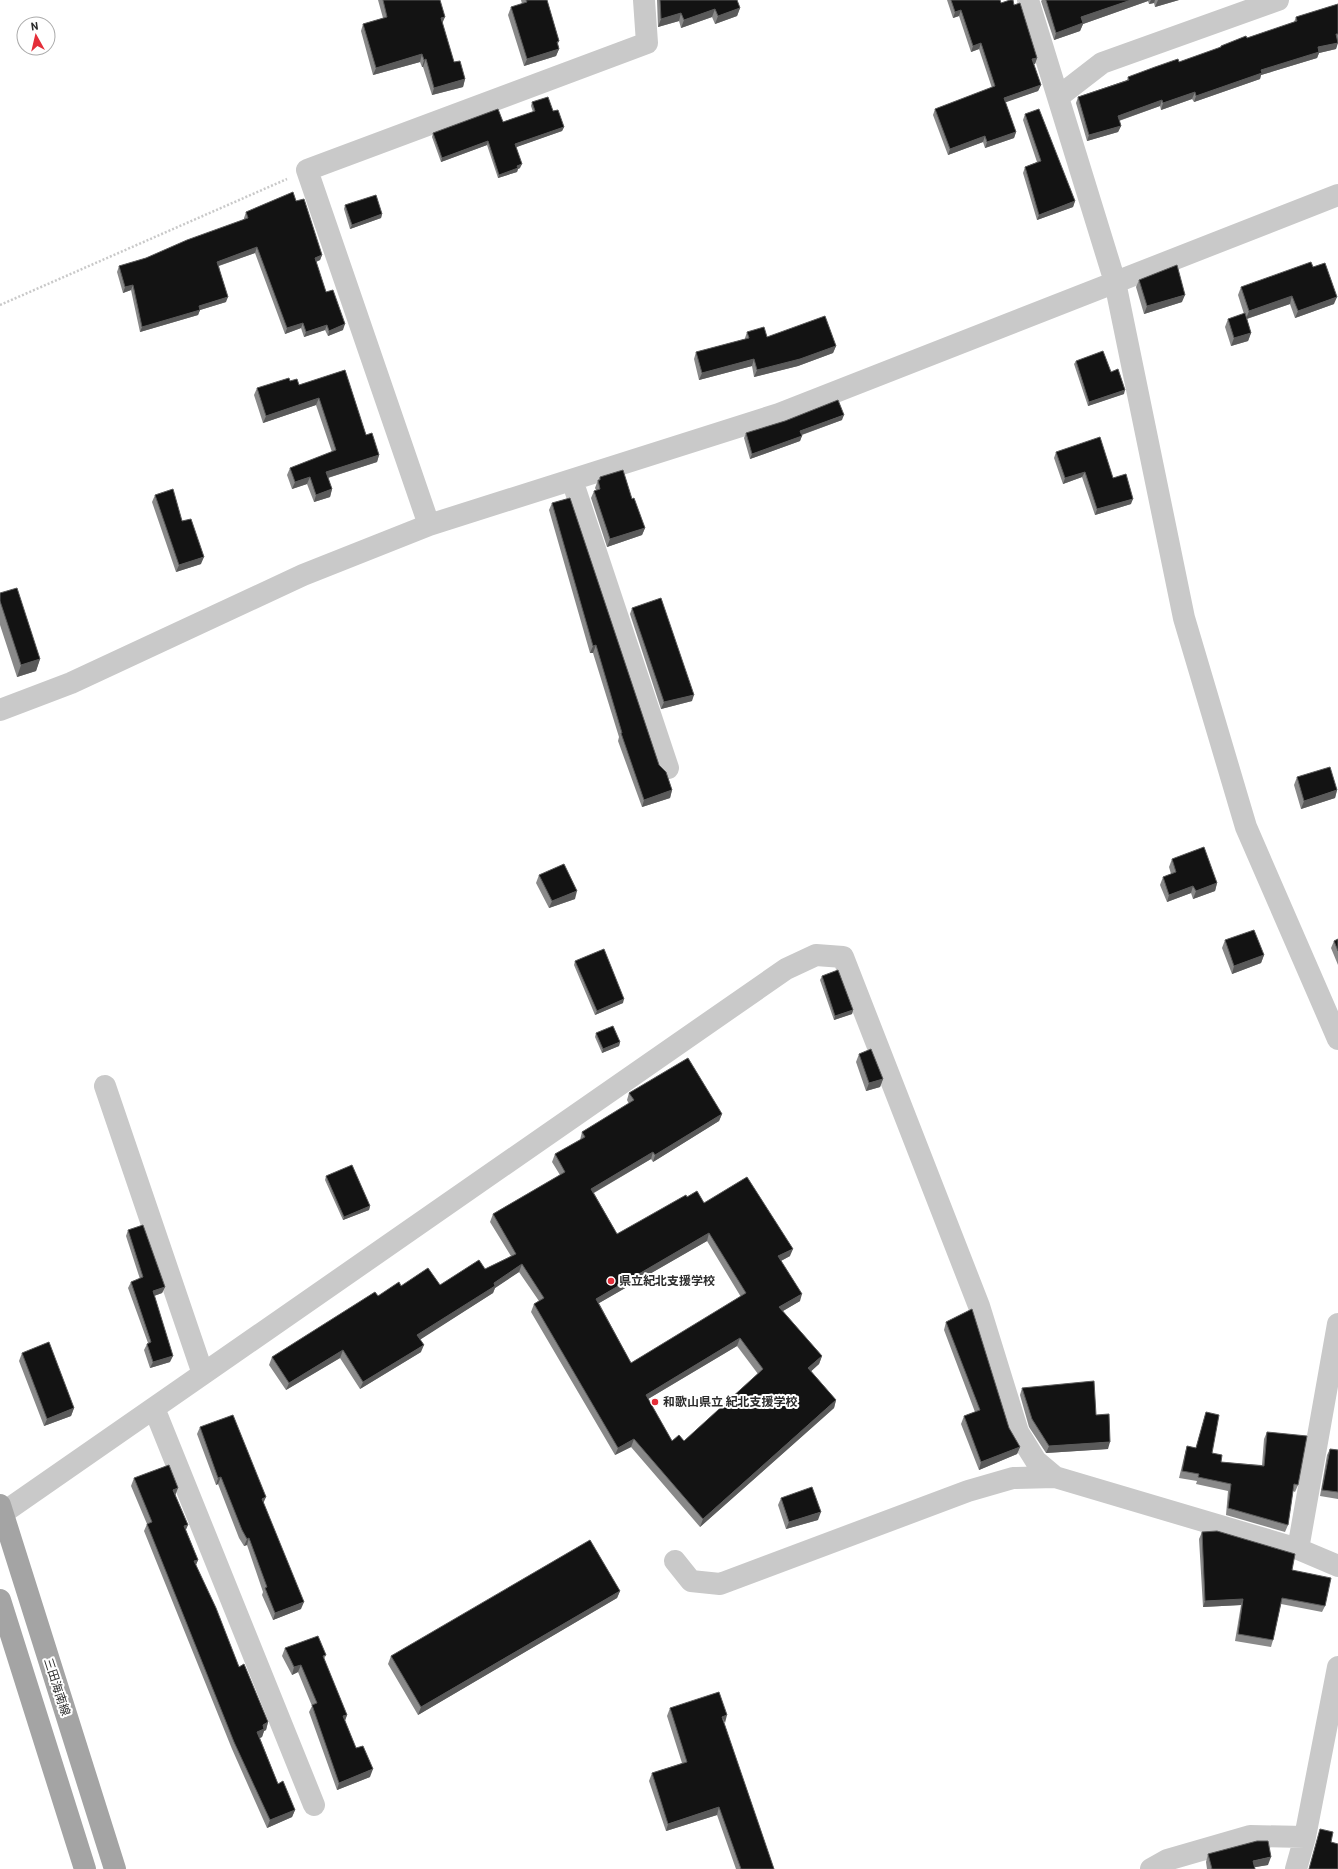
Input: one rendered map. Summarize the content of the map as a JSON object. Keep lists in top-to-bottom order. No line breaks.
{"streets":{"main road":["三田海南線"]},"places":["県立紀北支援学校","和歌山県立 紀北支援学校"],"north":"top"}
